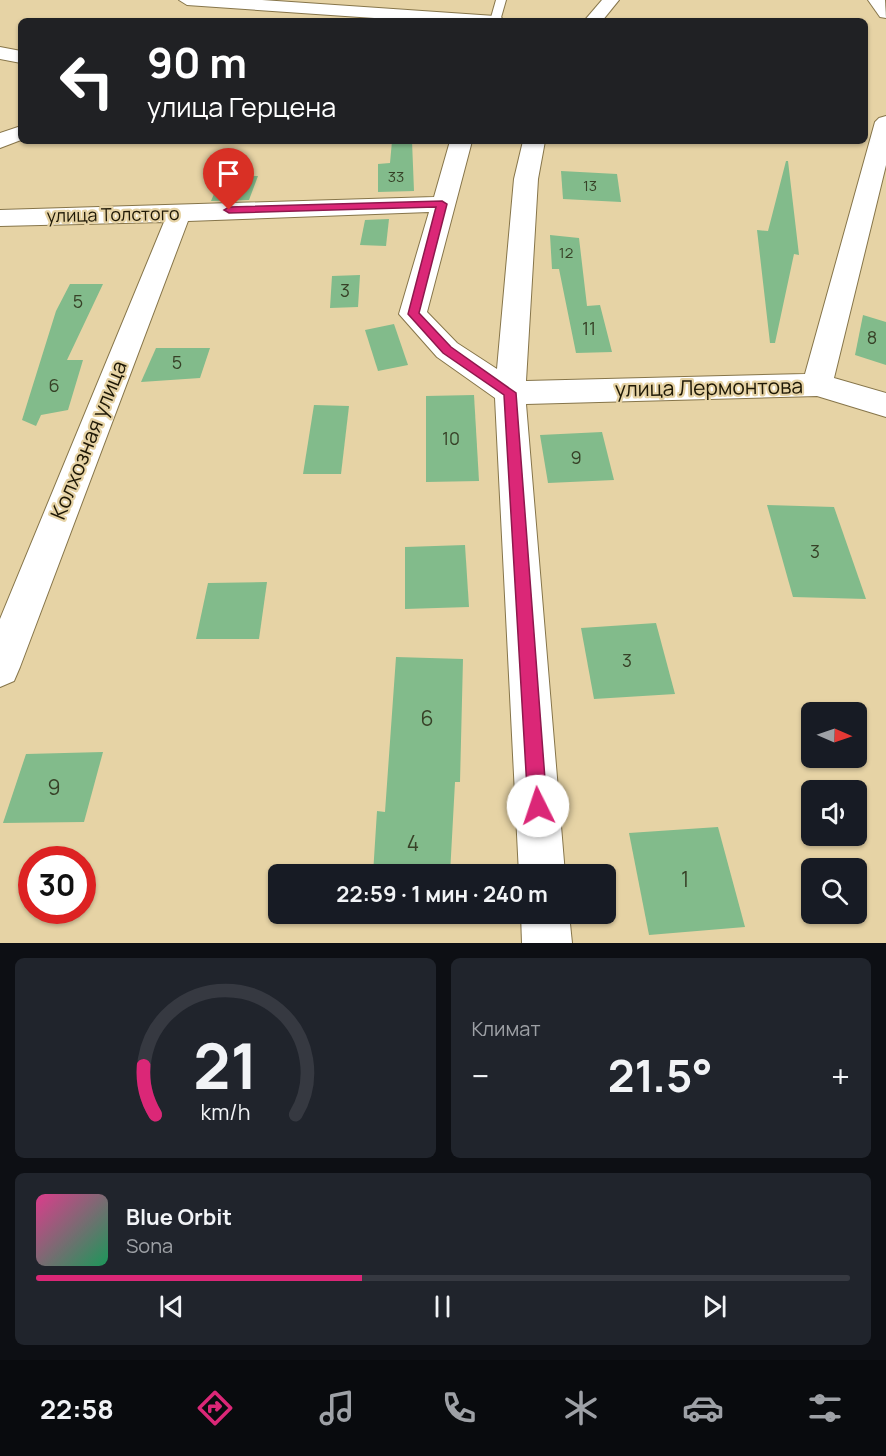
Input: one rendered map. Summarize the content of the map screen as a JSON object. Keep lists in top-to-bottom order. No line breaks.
{"streets":{"street":["улица Толстого","улица Лермонтова","Колхозная улица"]},"crossings":[["улица Толстого","Колхозная улица"]],"house_numbers":["33","13","12","3","5","11","8","5","6","10","9","3","3","6","9","4","1"],"north":"right","page":{"turn":["90 m","улица Герцена"],"limit":"30","trip":"22:59 · 1 мин · 240 m","tile":"Климат","heat":["−","21.5°","+"],"song":["Blue Orbit","Sona"],"tabs":"22:58","gauge":["21","km/h"]}}
